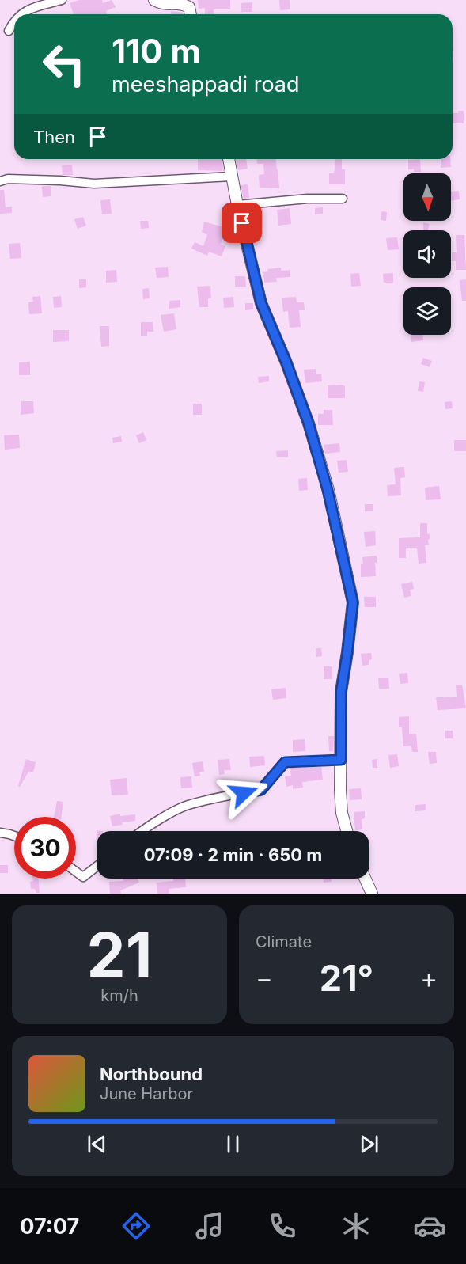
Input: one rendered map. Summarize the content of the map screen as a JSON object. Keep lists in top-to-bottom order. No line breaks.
{"north":"bottom","page":{"turn":["110 m","meeshappadi road"],"then":"Then","limit":"30","trip":"07:09 · 2 min · 650 m","tile":[["21","km/h"],"Climate"],"heat":["−","21°","+"],"song":["Northbound","June Harbor"],"tabs":"07:07"}}
